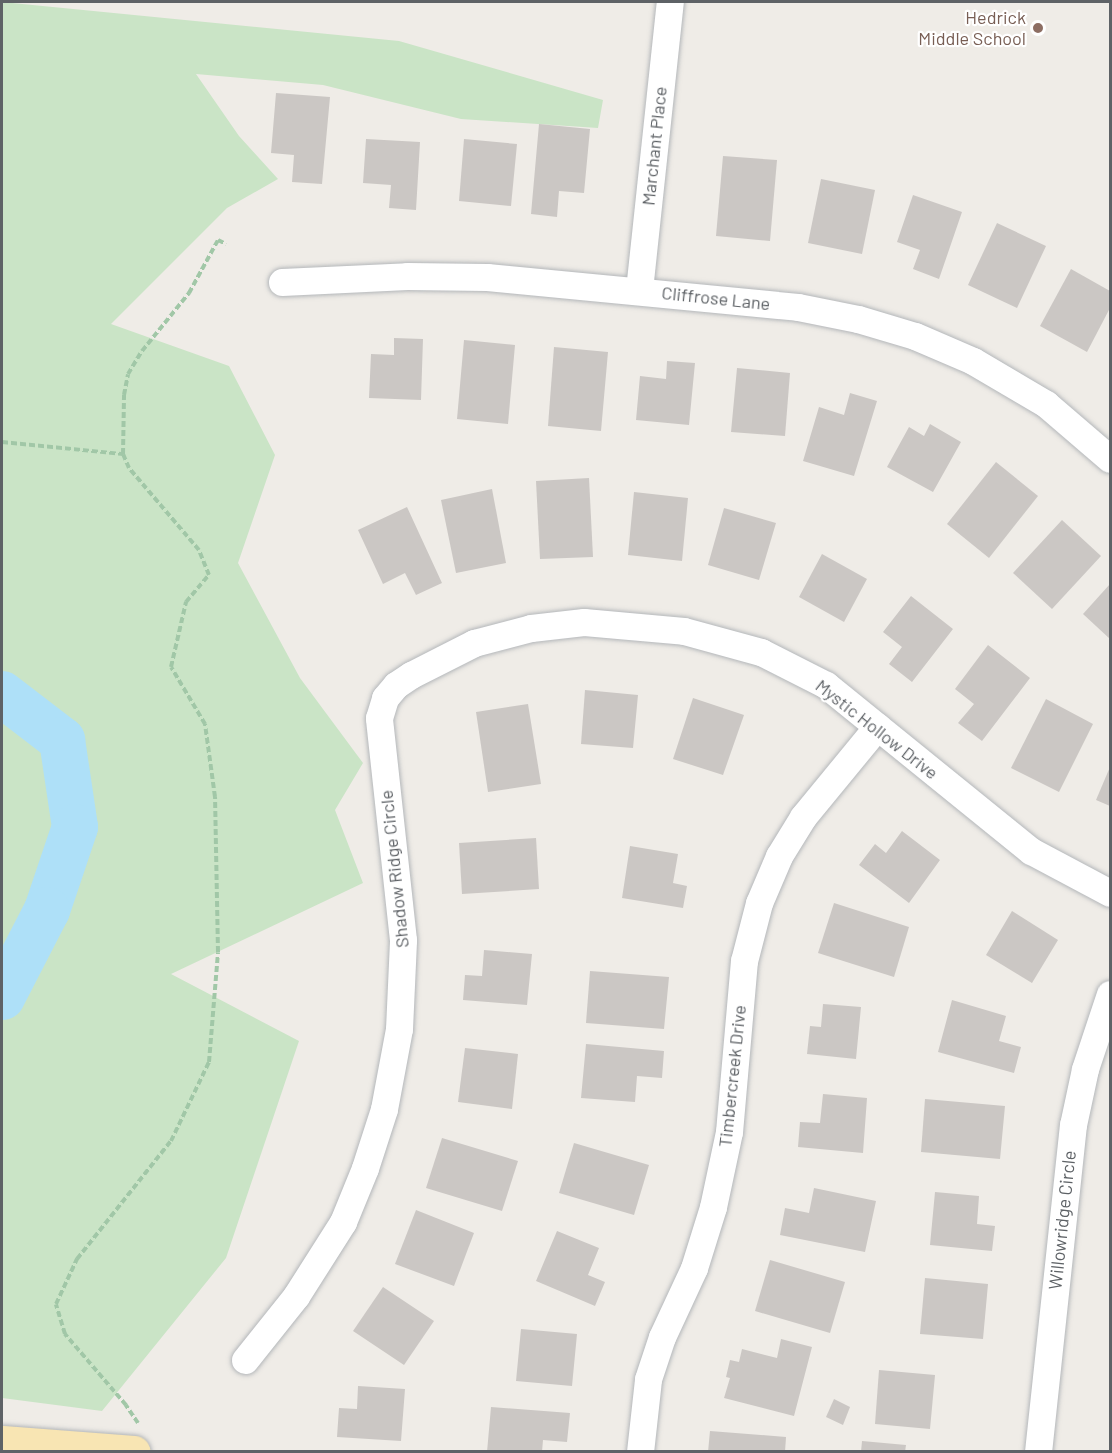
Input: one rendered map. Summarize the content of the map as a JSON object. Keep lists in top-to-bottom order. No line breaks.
{"streets":{"street":["Marchant Place","Cliffrose Lane","Mystic Hollow Drive","Shadow Ridge Circle","Timbercreek Drive","Willowridge Circle"]},"crossings":[["Marchant Place","Cliffrose Lane"],["Mystic Hollow Drive","Shadow Ridge Circle"],["Mystic Hollow Drive","Timbercreek Drive"]],"places":["Hedrick Middle School"]}
